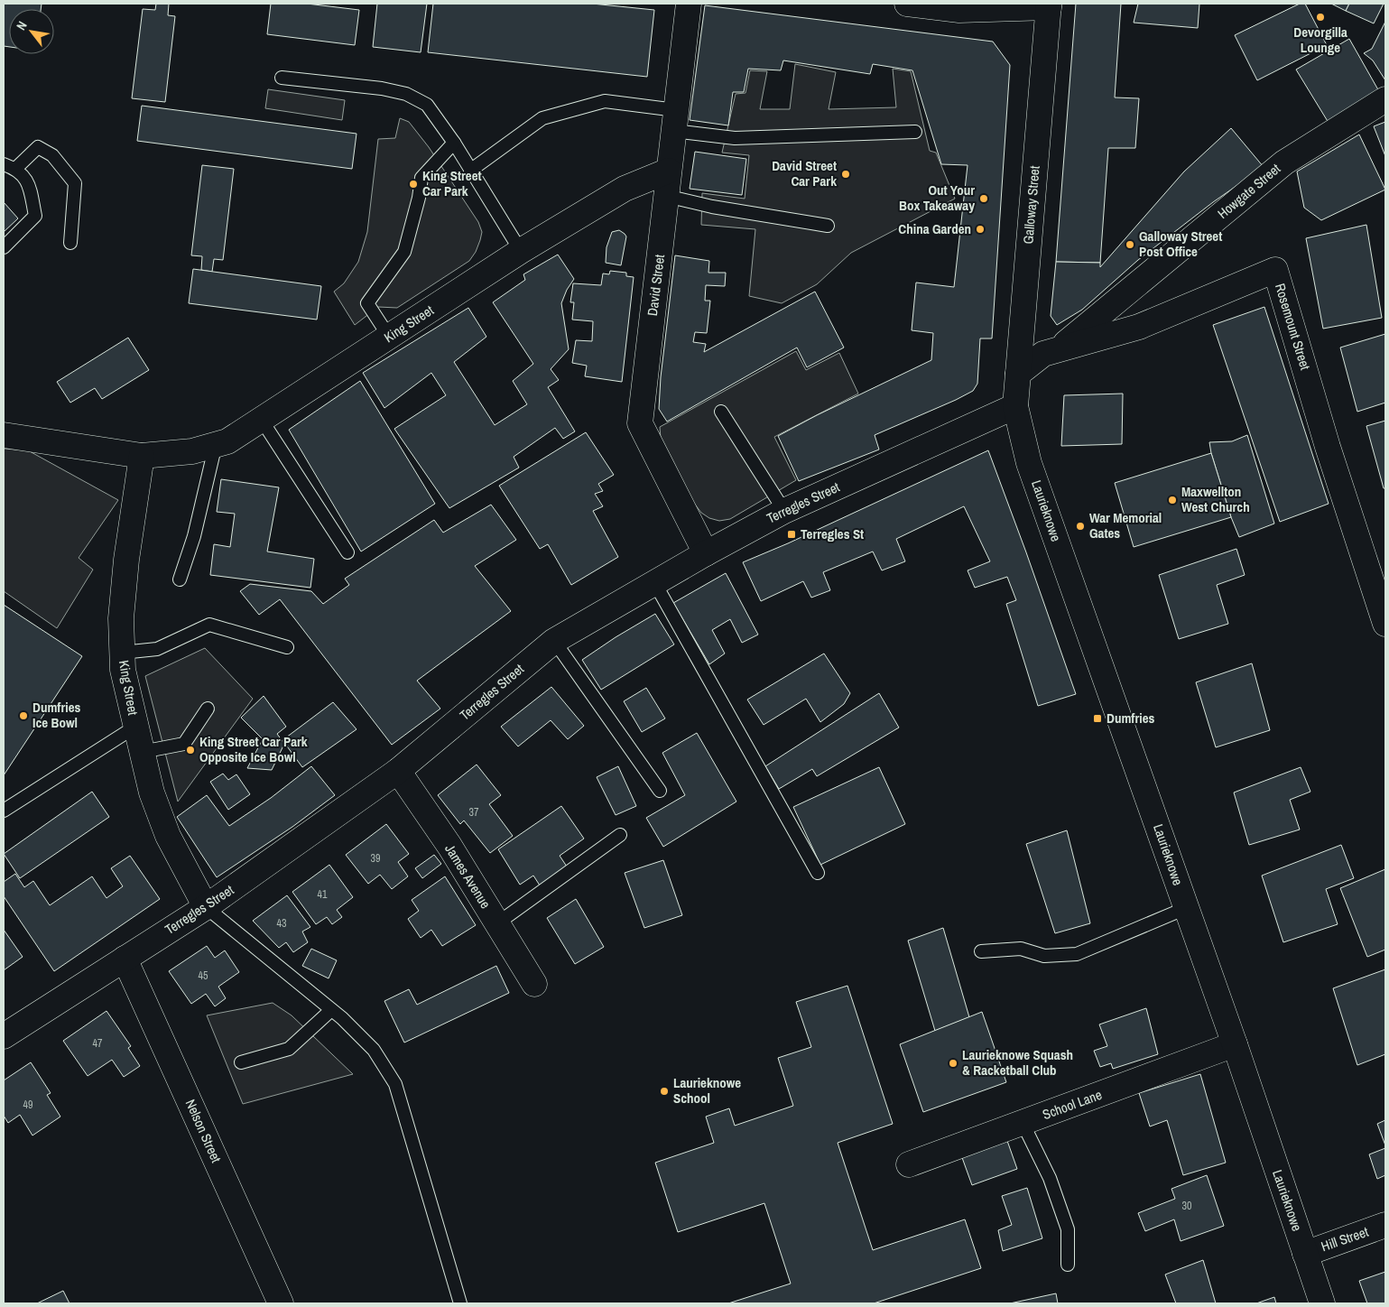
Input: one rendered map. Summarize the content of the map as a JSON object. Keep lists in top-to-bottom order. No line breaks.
{"streets":{"street":["Howgate Street","Galloway Street","David Street","King Street","Rosemount Street","Terregles Street","Laurieknowe","James Avenue","School Lane","Nelson Street","Hill Street"]},"crossings":[["Howgate Street","Rosemount Street"],["Galloway Street","Rosemount Street"],["Galloway Street","Terregles Street"],["Galloway Street","Laurieknowe"],["David Street","King Street"],["David Street","Terregles Street"],["King Street","Terregles Street"],["Terregles Street","Laurieknowe"],["Terregles Street","James Avenue"],["Terregles Street","Nelson Street"],["Laurieknowe","School Lane"],["Laurieknowe","Hill Street"]],"places":{"other":["Devorgilla Lounge","David Street Car Park","King Street Car Park","Out Your Box Takeaway","China Garden","Galloway Street Post Office","Maxwellton West Church","War Memorial Gates","Dumfries Ice Bowl","King Street Car Park Opposite Ice Bowl","Laurieknowe Squash & Racketball Club","Laurieknowe School"],"transit":["Terregles St","Dumfries"]},"house_numbers":["37","39","41","43","45","47","49","30"],"north":"top left"}
